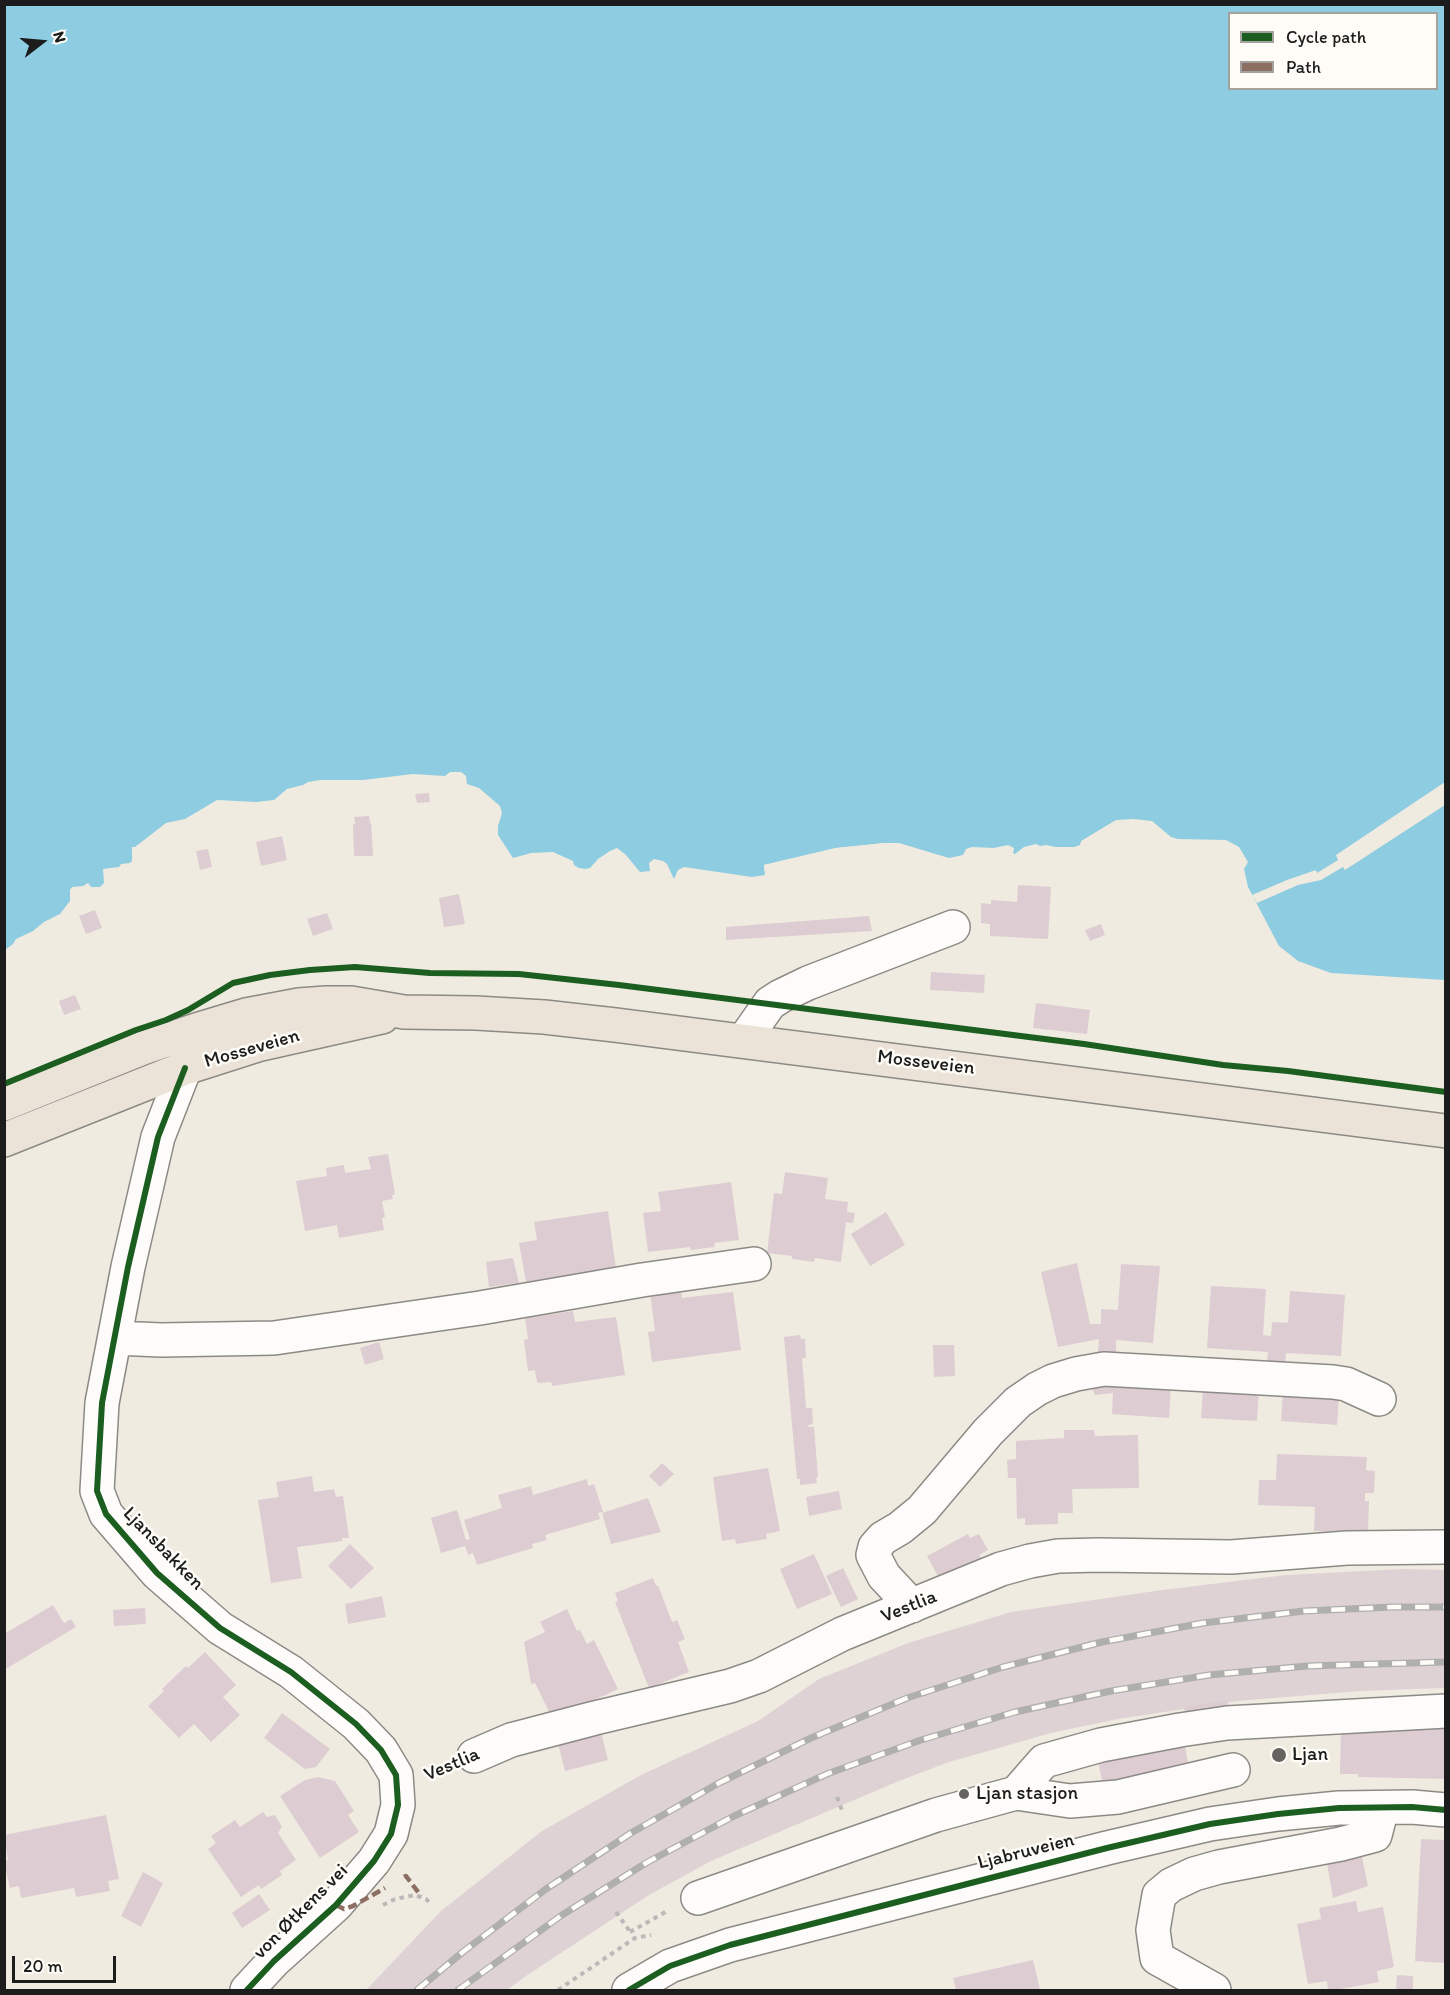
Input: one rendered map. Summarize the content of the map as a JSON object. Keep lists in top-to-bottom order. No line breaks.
{"streets":{"highway":["Mosseveien"],"street":["Ljansbakken","Vestlia","Ljabruveien","von Øtkens vei"]},"crossings":[["Mosseveien","Ljansbakken"],["Ljansbakken","von Øtkens vei"]],"places":["Ljan","Ljan stasjon"],"legend":["Cycle path","Path"],"scale_bar":"20 m","north":"right"}
